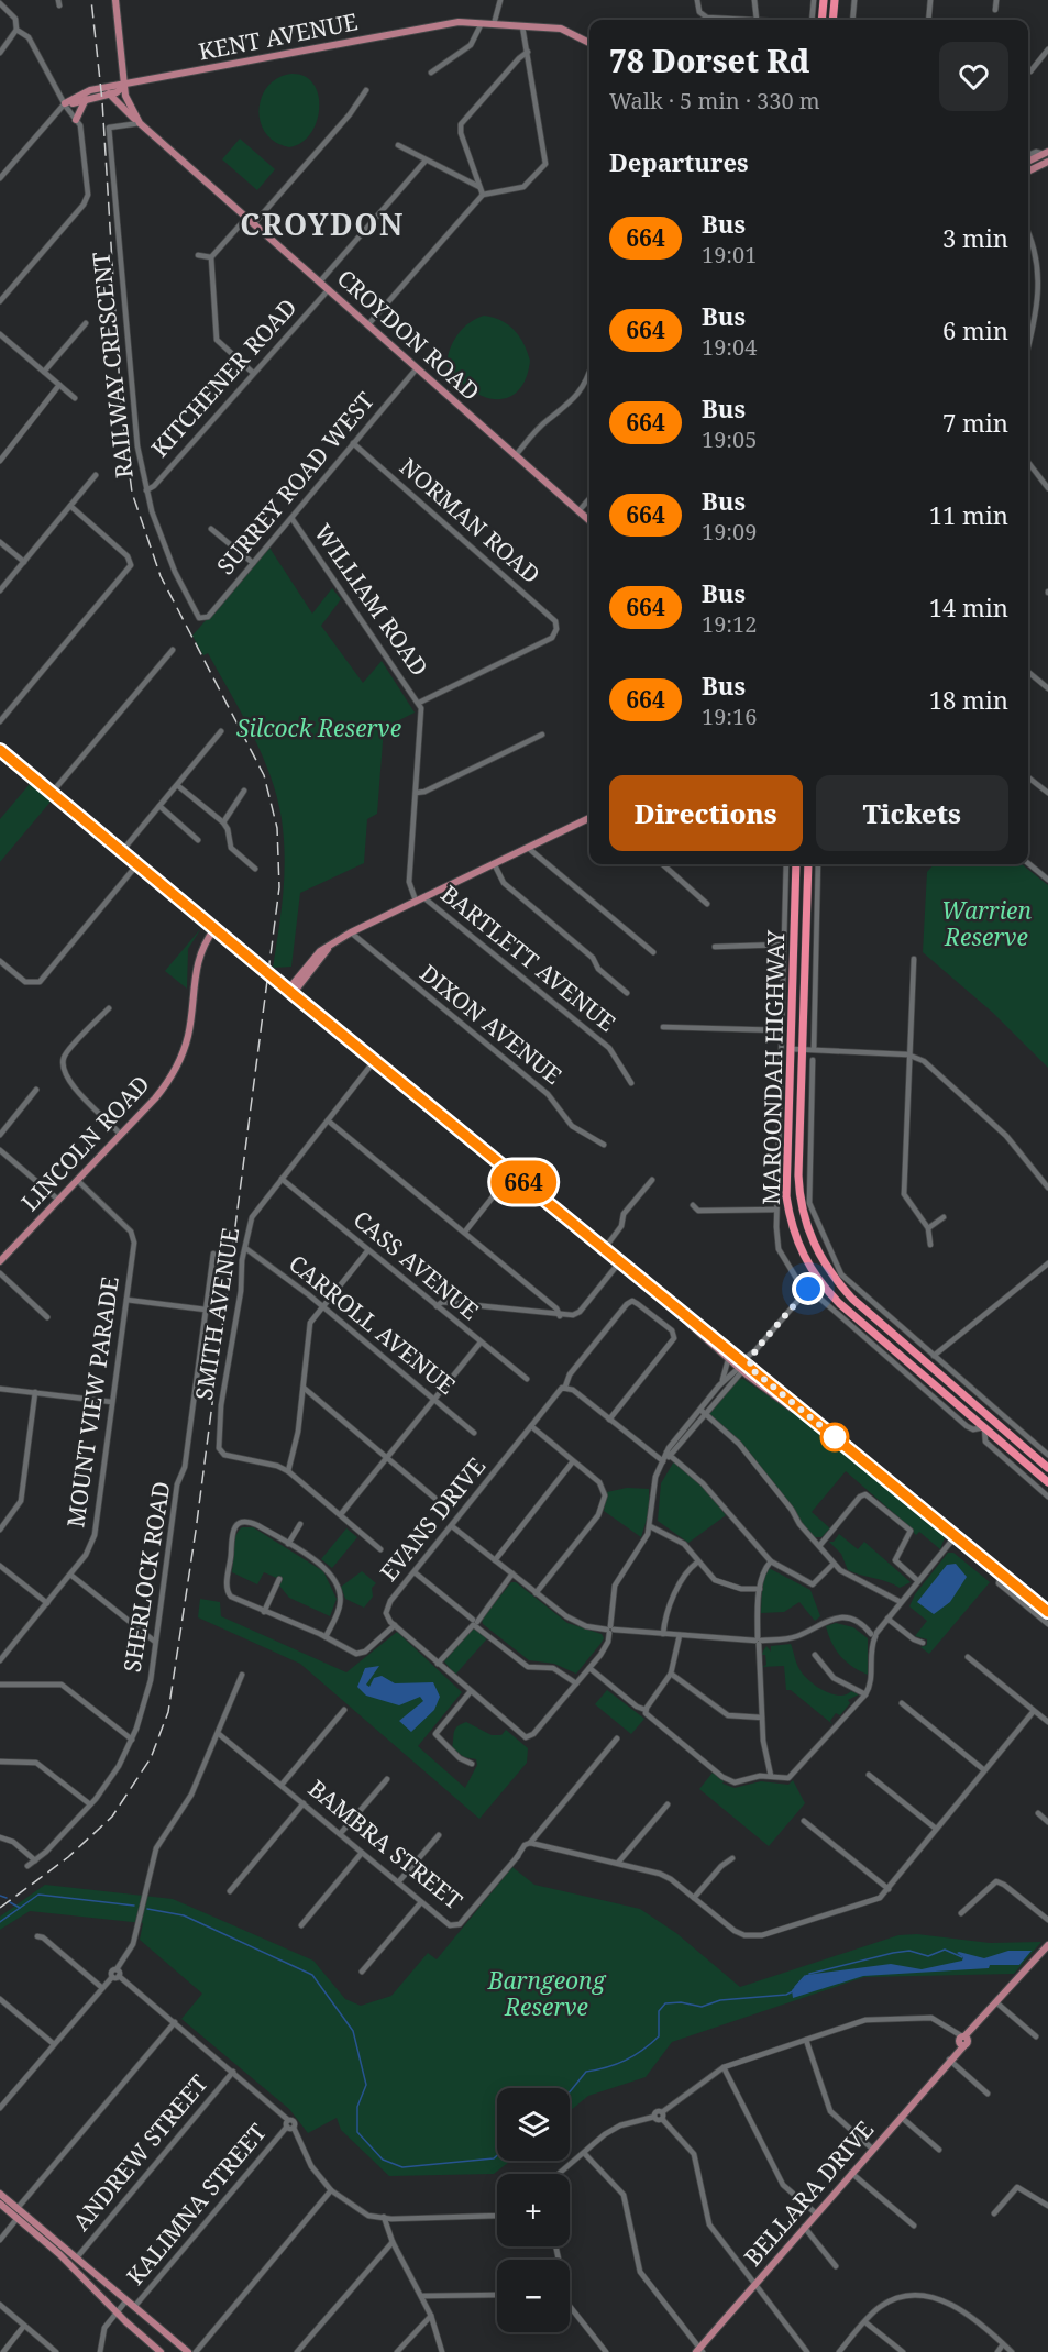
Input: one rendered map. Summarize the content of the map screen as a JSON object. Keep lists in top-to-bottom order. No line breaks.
{"streets":{"highway":["MAROONDAH HIGHWAY"],"main road":["KENT AVENUE","CROYDON ROAD","LINCOLN ROAD","BELLARA DRIVE"],"street":["RAILWAY CRESCENT","KITCHENER ROAD","SURREY ROAD WEST","NORMAN ROAD","WILLIAM ROAD","BARTLETT AVENUE","DIXON AVENUE","CASS AVENUE","SMITH AVENUE","CARROLL AVENUE","MOUNT VIEW PARADE","EVANS DRIVE","SHERLOCK ROAD","BAMBRA STREET","ANDREW STREET","KALIMNA STREET"]},"crossings":[["KENT AVENUE","CROYDON ROAD"],["CROYDON ROAD","RAILWAY CRESCENT"],["CROYDON ROAD","KITCHENER ROAD"],["CROYDON ROAD","SURREY ROAD WEST"],["RAILWAY CRESCENT","KITCHENER ROAD"],["RAILWAY CRESCENT","SURREY ROAD WEST"],["SURREY ROAD WEST","NORMAN ROAD"],["SURREY ROAD WEST","WILLIAM ROAD"],["NORMAN ROAD","WILLIAM ROAD"],["LINCOLN ROAD","MOUNT VIEW PARADE"],["CASS AVENUE","SMITH AVENUE"],["SMITH AVENUE","CARROLL AVENUE"]],"districts":["CROYDON"],"parks":["Silcock Reserve","Warrien Reserve","Barngeong Reserve"],"lines":["bus line 664"],"page":{"on_map":"664","heading":[["78 Dorset Rd","Walk · 5 min · 330 m"],"Departures"],"list":[{"mark":"664","name":"Bus","note":"19:01","value":"3 min"},{"mark":"664","name":"Bus","note":"19:04","value":"6 min"},{"mark":"664","name":"Bus","note":"19:05","value":"7 min"},{"mark":"664","name":"Bus","note":"19:09","value":"11 min"},{"mark":"664","name":"Bus","note":"19:12","value":"14 min"},{"mark":"664","name":"Bus","note":"19:16","value":"18 min"}],"buttons":["Directions","Tickets"],"map_buttons":["+","−"]}}
